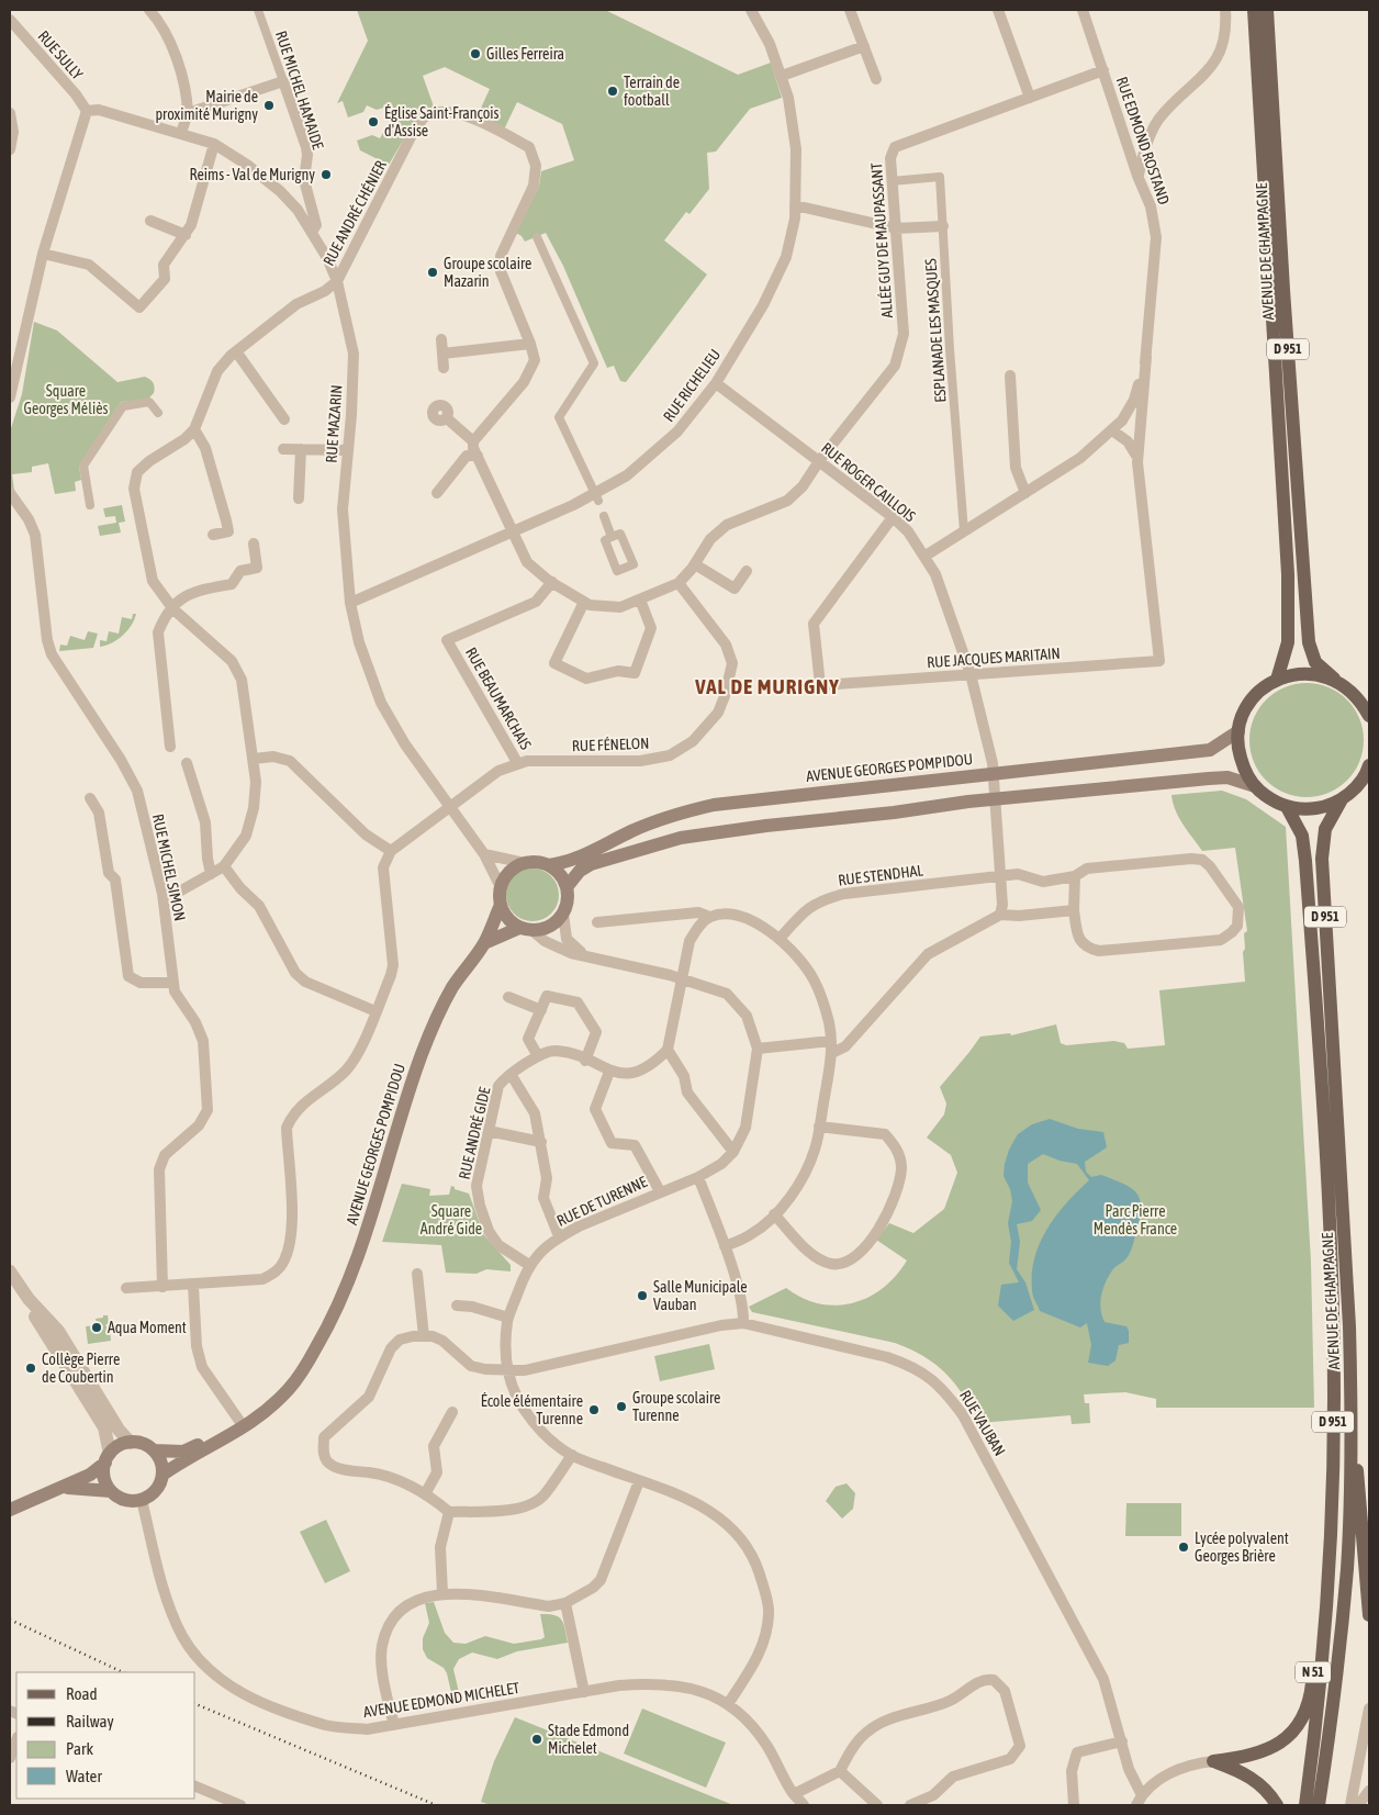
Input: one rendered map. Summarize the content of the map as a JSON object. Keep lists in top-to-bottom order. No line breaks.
{"streets":{"main road":["AVENUE DE CHAMPAGNE","D 951","AVENUE GEORGES POMPIDOU","N 51"],"street":["RUE SULLY","RUE MICHEL HAMAIDE","RUE EDMOND ROSTAND","RUE ANDRÉ CHÉNIER","ALLÉE GUY DE MAUPASSANT","ESPLANADE LES MASQUES","RUE RICHELIEU","RUE MAZARIN","RUE ROGER CAILLOIS","RUE JACQUES MARITAIN","RUE BEAUMARCHAIS","RUE FÉNELON","RUE MICHEL SIMON","RUE STENDHAL","RUE ANDRÉ GIDE","RUE DE TURENNE","RUE VAUBAN","AVENUE EDMOND MICHELET"]},"crossings":[["RUE SULLY","RUE MAZARIN"],["RUE MICHEL HAMAIDE","RUE MAZARIN"],["RUE EDMOND ROSTAND","ALLÉE GUY DE MAUPASSANT"],["RUE EDMOND ROSTAND","ESPLANADE LES MASQUES"],["RUE EDMOND ROSTAND","RUE ROGER CAILLOIS"],["RUE EDMOND ROSTAND","RUE JACQUES MARITAIN"],["RUE ANDRÉ CHÉNIER","RUE MAZARIN"],["ALLÉE GUY DE MAUPASSANT","ESPLANADE LES MASQUES"],["ALLÉE GUY DE MAUPASSANT","RUE ROGER CAILLOIS"],["ALLÉE GUY DE MAUPASSANT","RUE FÉNELON"],["AVENUE DE CHAMPAGNE","N 51"],["RUE RICHELIEU","RUE MAZARIN"],["RUE RICHELIEU","RUE ROGER CAILLOIS"],["RUE MAZARIN","RUE FÉNELON"],["RUE MAZARIN","AVENUE GEORGES POMPIDOU"],["RUE MAZARIN","RUE DE TURENNE"],["RUE ROGER CAILLOIS","RUE JACQUES MARITAIN"],["RUE ROGER CAILLOIS","AVENUE GEORGES POMPIDOU"],["RUE ROGER CAILLOIS","RUE STENDHAL"],["RUE BEAUMARCHAIS","RUE FÉNELON"],["AVENUE GEORGES POMPIDOU","RUE DE TURENNE"],["AVENUE GEORGES POMPIDOU","AVENUE EDMOND MICHELET"],["RUE ANDRÉ GIDE","RUE DE TURENNE"],["RUE DE TURENNE","RUE VAUBAN"],["RUE DE TURENNE","AVENUE EDMOND MICHELET"]],"districts":["VAL DE MURIGNY"],"parks":["Square Georges Méliès","Square André Gide","Parc Pierre Mendès France"],"places":["Gilles Ferreira","Terrain de football","Mairie de proximité Murigny","Église Saint-François d'Assise","Reims - Val de Murigny","Groupe scolaire Mazarin","Salle Municipale Vauban","Aqua Moment","Collège Pierre de Coubertin","Groupe scolaire Turenne","École élémentaire Turenne","Lycée polyvalent Georges Brière","Stade Edmond Michelet"],"legend":["Road","Railway","Park","Water"]}
